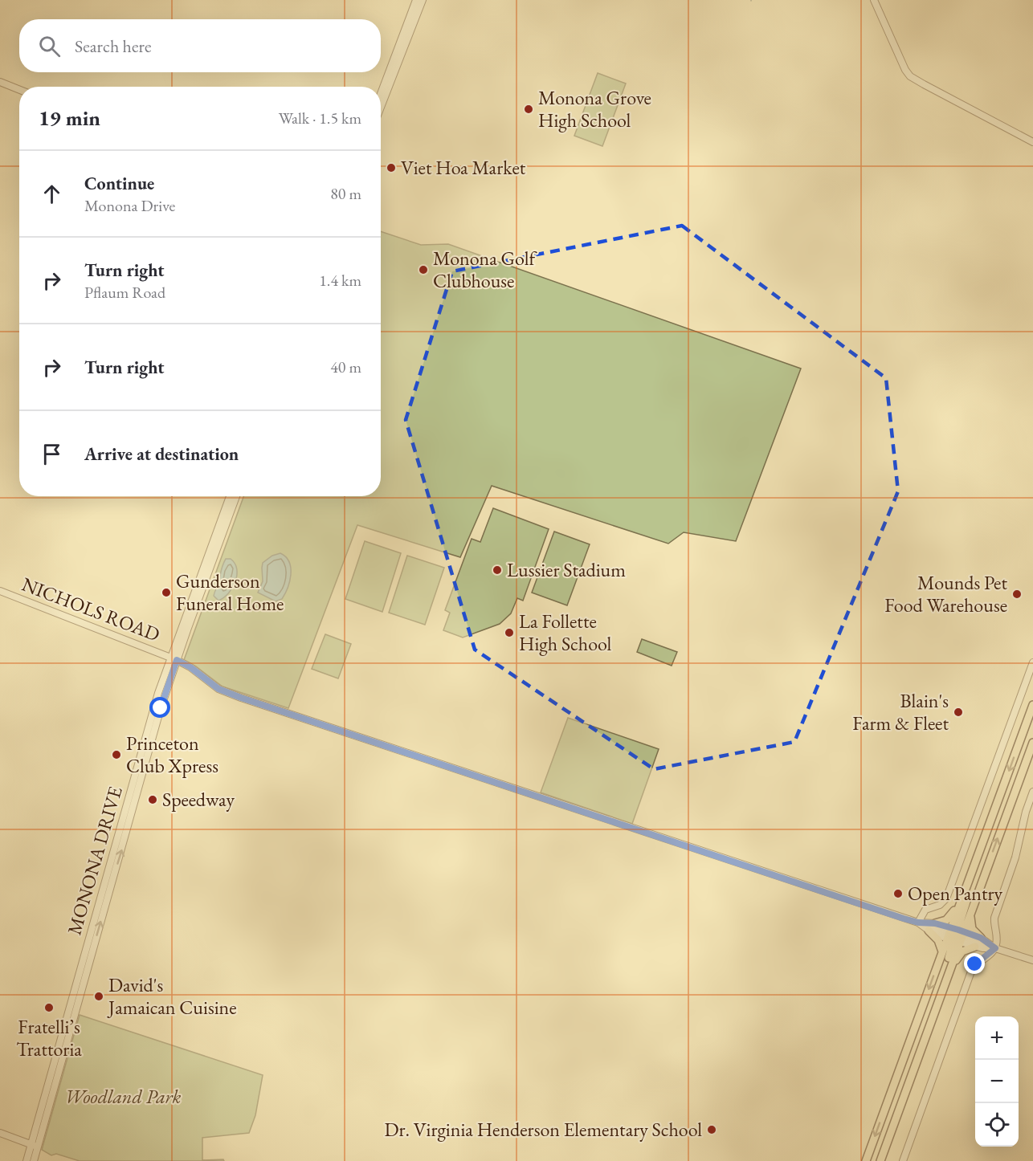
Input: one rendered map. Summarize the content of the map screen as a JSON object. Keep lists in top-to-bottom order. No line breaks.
{"streets":{"street":["NICHOLS ROAD","MONONA DRIVE"]},"crossings":[["NICHOLS ROAD","MONONA DRIVE"]],"parks":["Woodland Park"],"places":["Monona Grove High School","Viet Hoa Market","Monona Golf Clubhouse","Lussier Stadium","Gunderson Funeral Home","Mounds Pet Food Warehouse","La Follette High School","Blain's Farm & Fleet","Princeton Club Xpress","Speedway","Open Pantry","David's Jamaican Cuisine","Fratelli’s Trattoria","Dr. Virginia Henderson Elementary School"],"page":{"search":"Search here","heading":["19 min","Walk · 1.5 km"],"list":[["Continue","Monona Drive","80 m"],["Turn right","Pflaum Road","1.4 km"],["Turn right","40 m"],"Arrive at destination"],"map_buttons":["+","−"]}}
